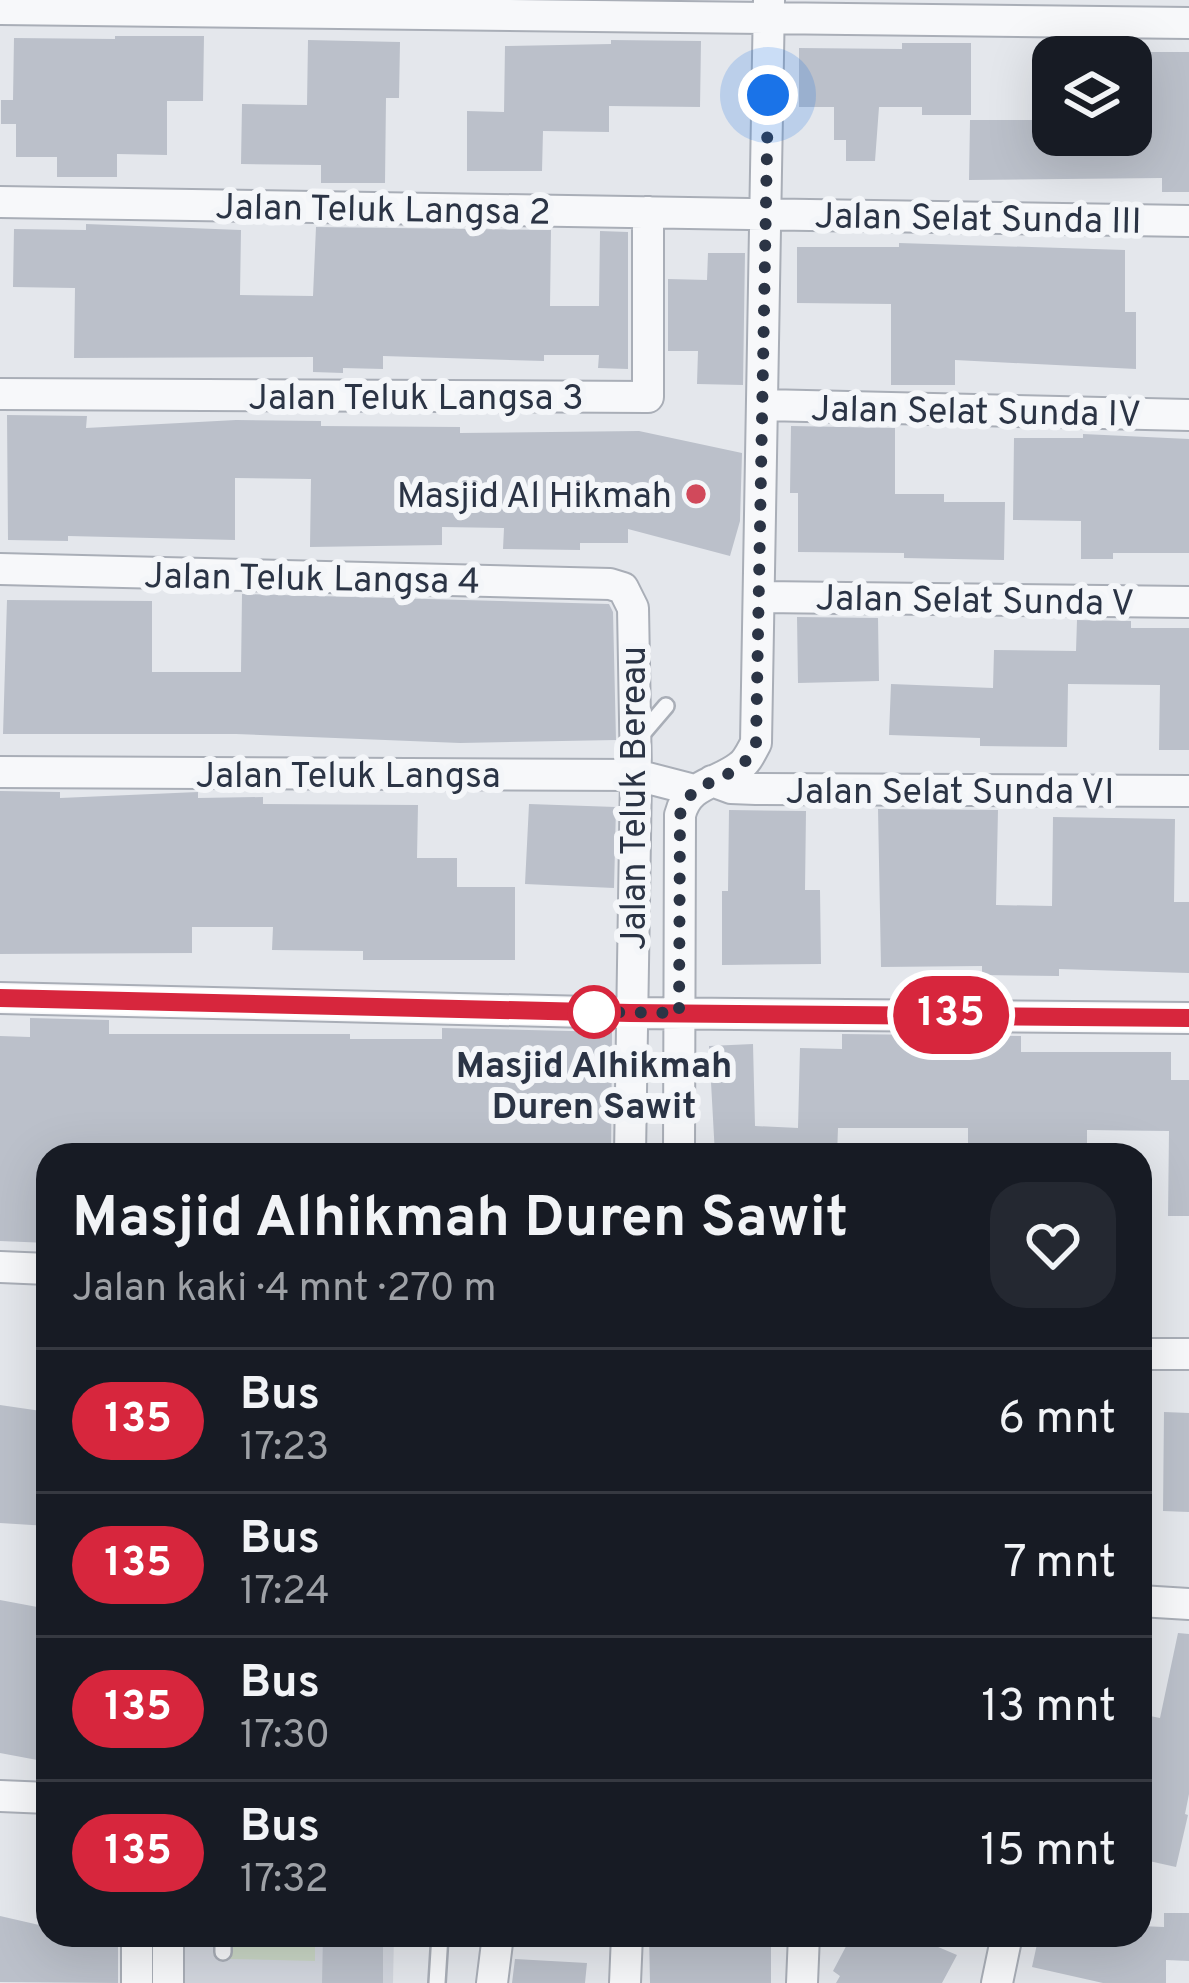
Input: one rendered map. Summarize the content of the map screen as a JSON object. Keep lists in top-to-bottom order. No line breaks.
{"streets":{"street":["Jalan Teluk Langsa 2","Jalan Selat Sunda III","Jalan Teluk Langsa 3","Jalan Selat Sunda IV","Jalan Teluk Langsa 4","Jalan Selat Sunda V","Jalan Teluk Langsa","Jalan Selat Sunda VI","Jalan Teluk Bereau"]},"crossings":[["Jalan Teluk Langsa 2","Jalan Selat Sunda III"],["Jalan Teluk Langsa 2","Jalan Teluk Langsa 3"],["Jalan Teluk Langsa 4","Jalan Teluk Bereau"],["Jalan Teluk Langsa","Jalan Selat Sunda VI"],["Jalan Teluk Langsa","Jalan Teluk Bereau"]],"places":["Masjid Al Hikmah","Masjid Alhikmah Duren Sawit"],"lines":["bus line 135"],"page":{"on_map":"135","heading":["Masjid Alhikmah Duren Sawit","Jalan kaki · 4 mnt · 270 m"],"list":[{"mark":"135","name":"Bus","note":"17:23","value":"6 mnt"},{"mark":"135","name":"Bus","note":"17:24","value":"7 mnt"},{"mark":"135","name":"Bus","note":"17:30","value":"13 mnt"},{"mark":"135","name":"Bus","note":"17:32","value":"15 mnt"}]}}
